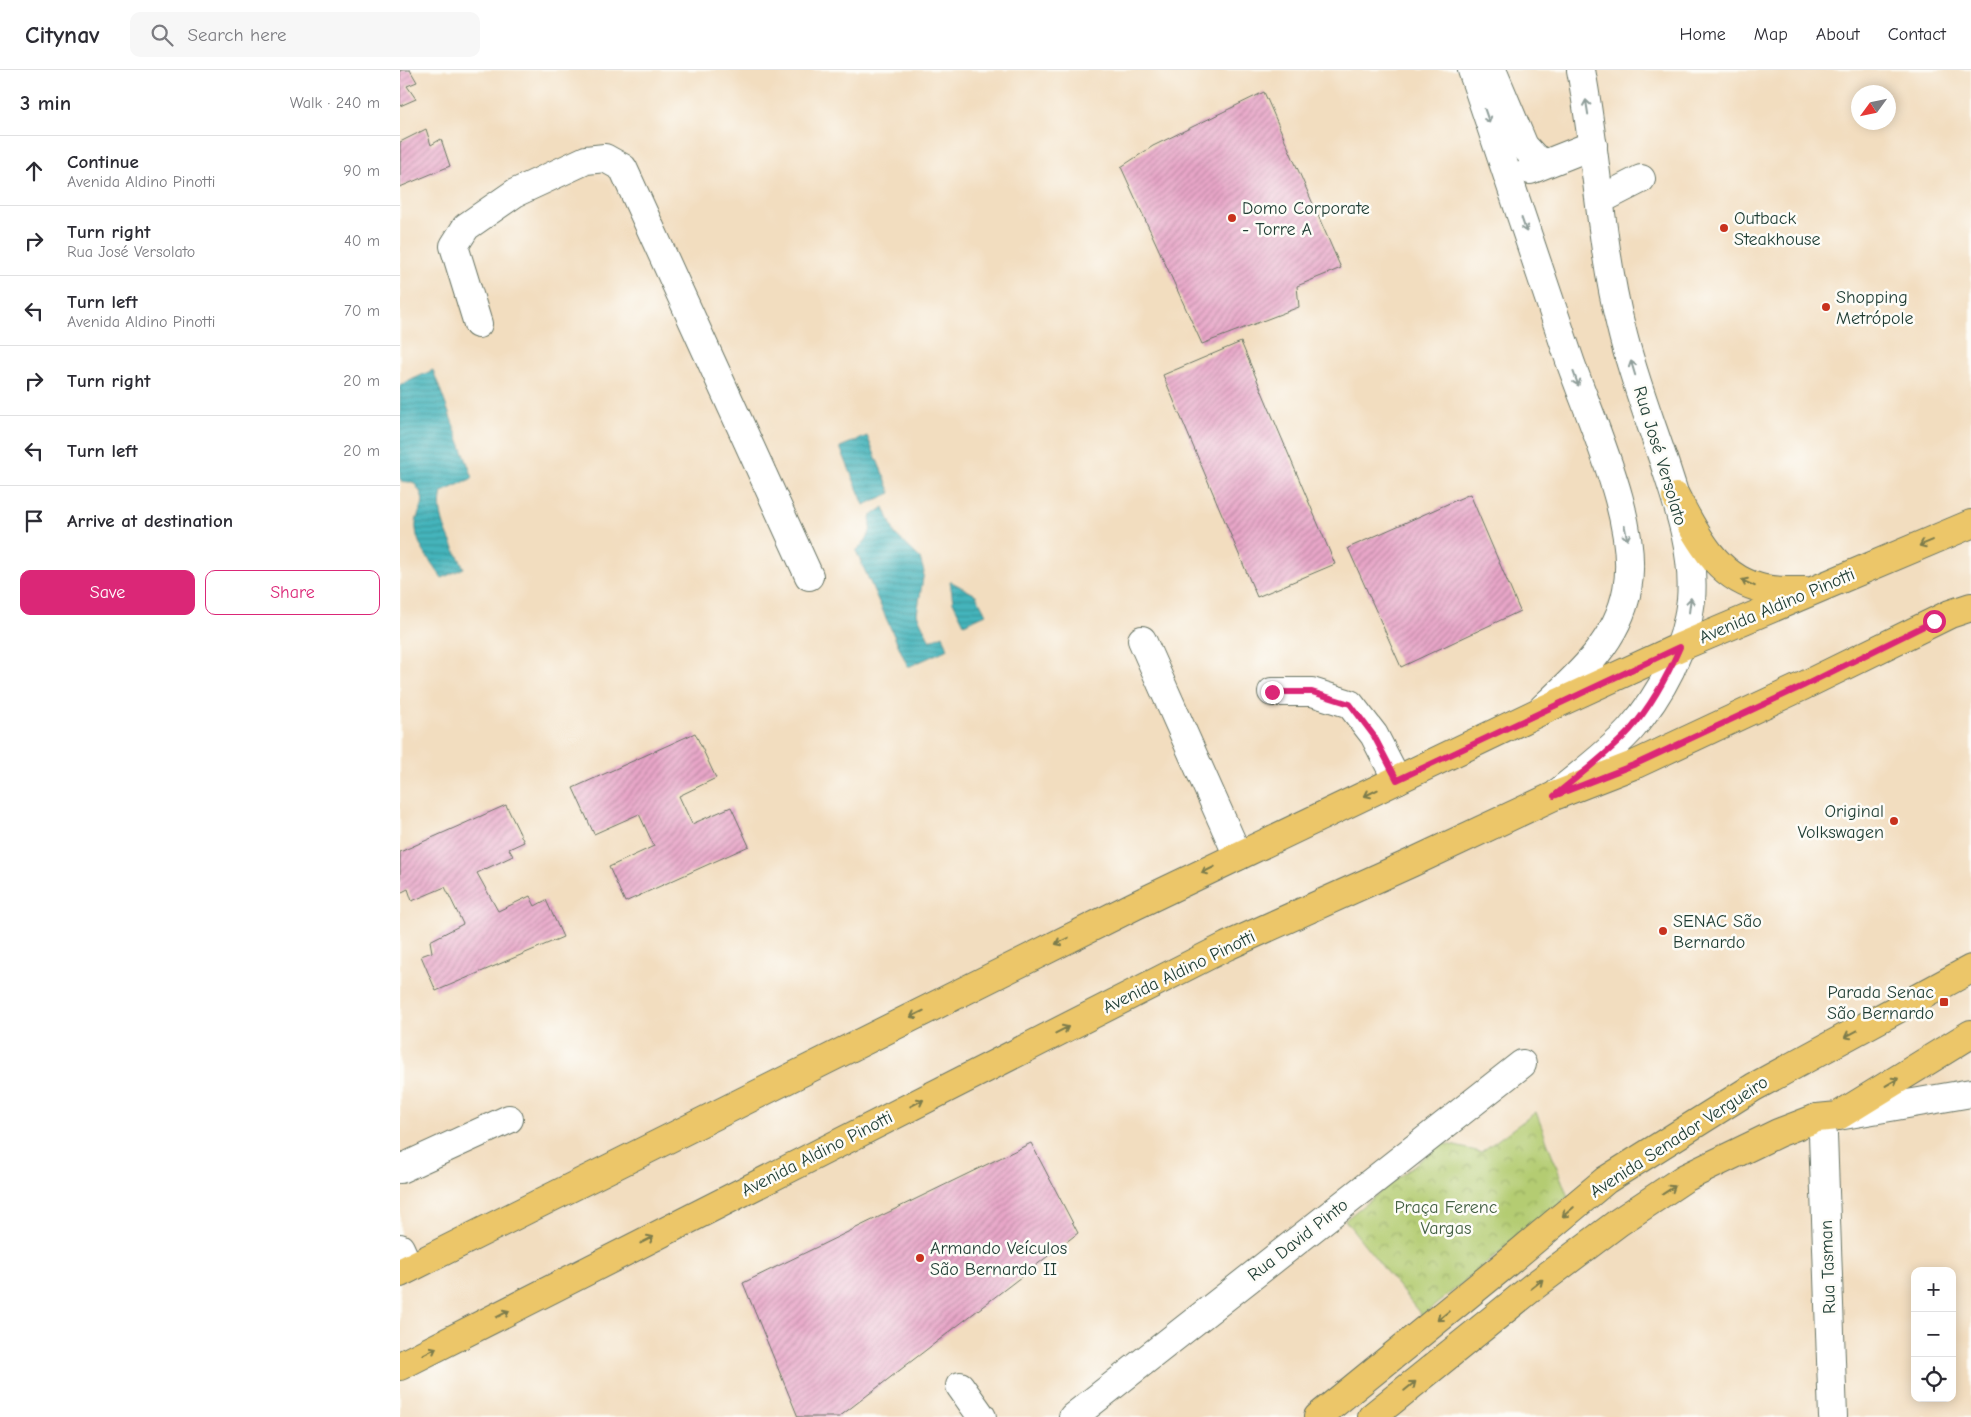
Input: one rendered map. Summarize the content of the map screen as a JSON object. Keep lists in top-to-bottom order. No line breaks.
{"streets":{"main road":["Avenida Aldino Pinotti","Avenida Senador Vergueiro"],"street":["Rua José Versolato","Rua David Pinto","Rua Tasman"]},"crossings":[["Rua José Versolato","Avenida Aldino Pinotti"]],"parks":["Praça Ferenc Vargas"],"places":{"other":["Domo Corporate - Torre A","Outback Steakhouse","Shopping Metrópole","Original Volkswagen","SENAC São Bernardo","Armando Veículos São Bernardo II"],"transit":["Parada Senac São Bernardo"]},"north":"bottom left","page":{"header":"Citynav","search":"Search here","nav":["Home","Map","About","Contact"],"heading":["3 min","Walk · 240 m"],"list":[["Continue","Avenida Aldino Pinotti","90 m"],["Turn right","Rua José Versolato","40 m"],["Turn left","Avenida Aldino Pinotti","70 m"],["Turn right","20 m"],["Turn left","20 m"],"Arrive at destination"],"buttons":["Save","Share"],"map_buttons":["+","−"]}}
